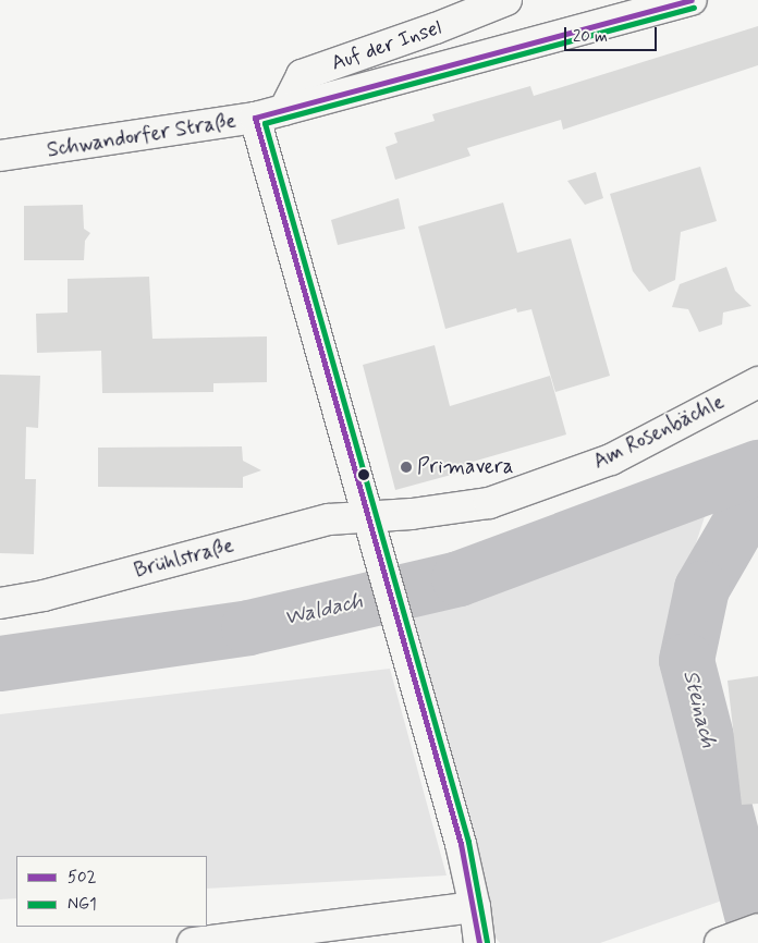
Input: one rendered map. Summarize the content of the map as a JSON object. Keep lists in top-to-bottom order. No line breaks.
{"streets":{"street":["Auf der Insel","Schwandorfer Straße","Am Rosenbächle","Brühlstraße"]},"crossings":[["Auf der Insel","Schwandorfer Straße"],["Am Rosenbächle","Brühlstraße"]],"water":["Waldach","Steinach"],"places":["Primavera"],"lines":["transit line 502","transit line NG1"],"legend":["502","NG1"],"scale_bar":"20 m"}
